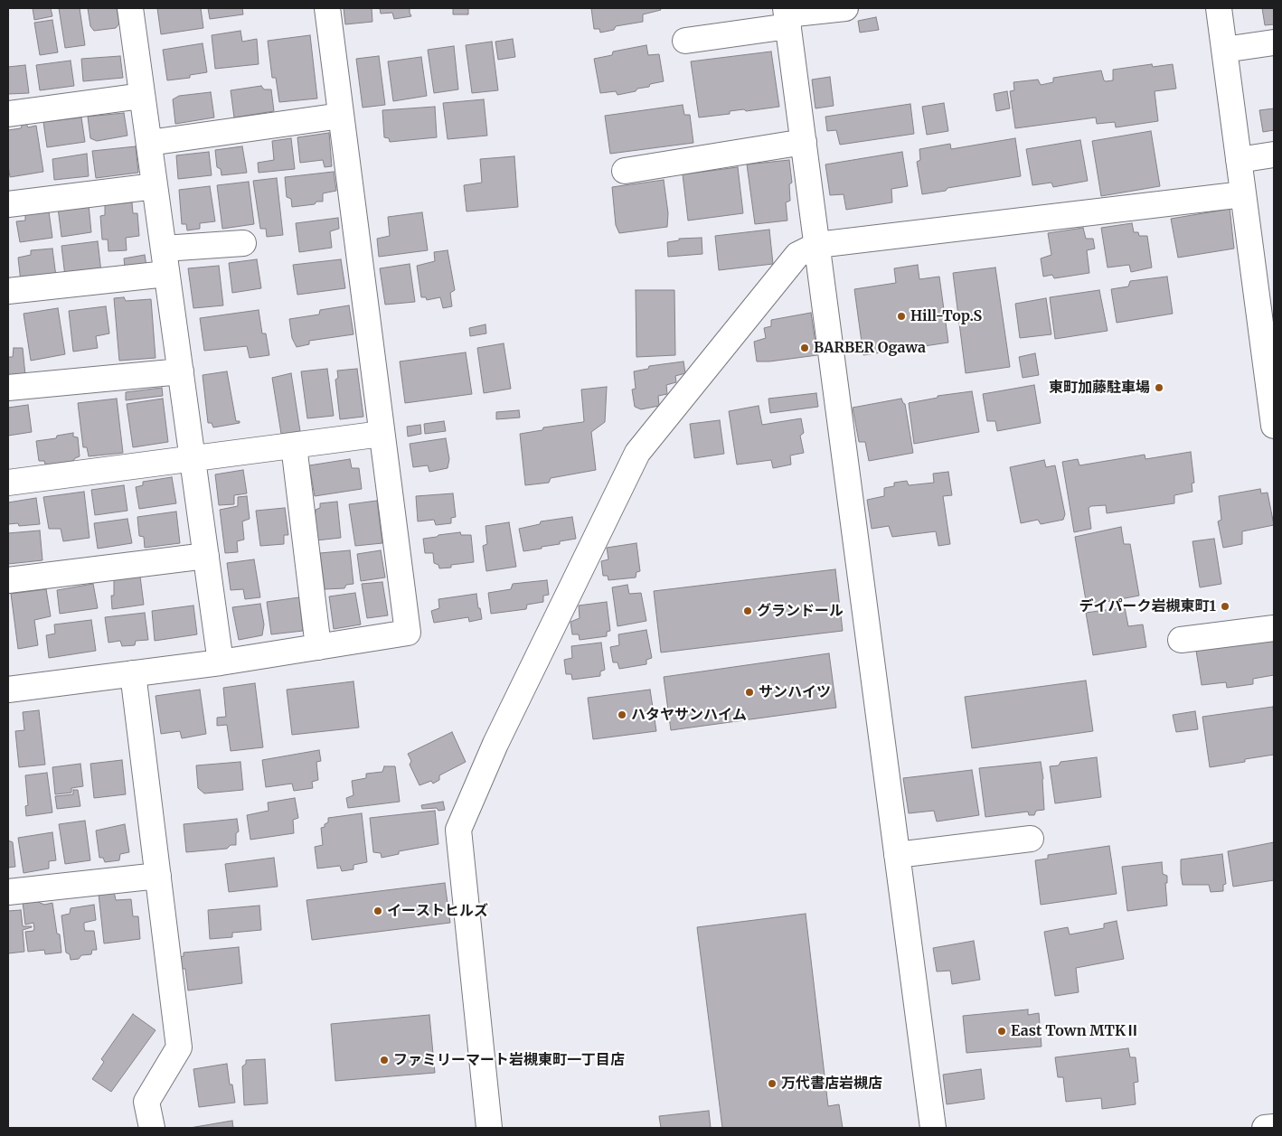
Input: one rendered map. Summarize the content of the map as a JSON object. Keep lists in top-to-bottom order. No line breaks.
{"places":["Hill-Top.S","BARBER Ogawa","東町加藤駐車場","デイパーク岩槻東町1","グランドール","サンハイツ","ハタヤサンハイム","イーストヒルズ","East Town MTKⅡ","ファミリーマート岩槻東町一丁目店","万代書店岩槻店"]}
